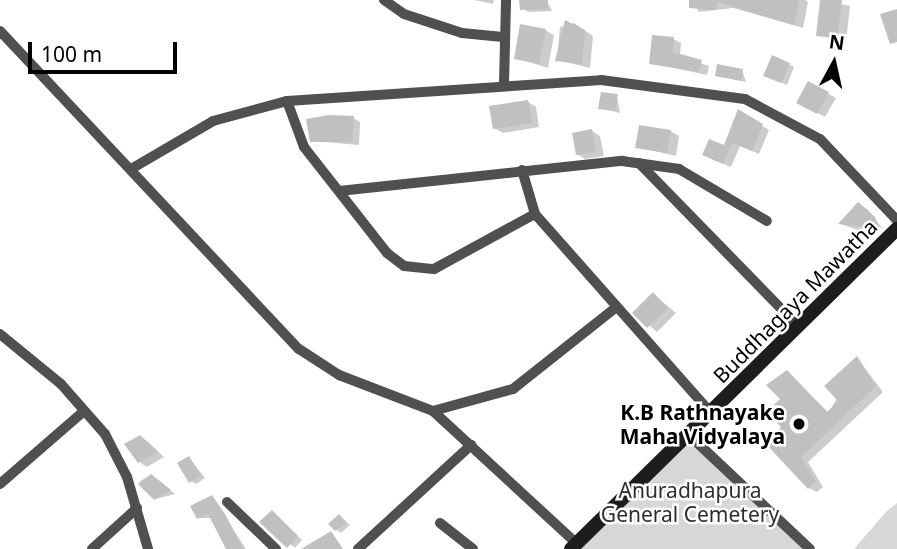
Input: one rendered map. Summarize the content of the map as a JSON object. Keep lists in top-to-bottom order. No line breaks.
{"streets":{"main road":["Buddhagaya Mawatha"]},"parks":["Anuradhapura General Cemetery"],"places":["K.B Rathnayake Maha Vidyalaya"],"scale_bar":"100 m","north":"top"}
